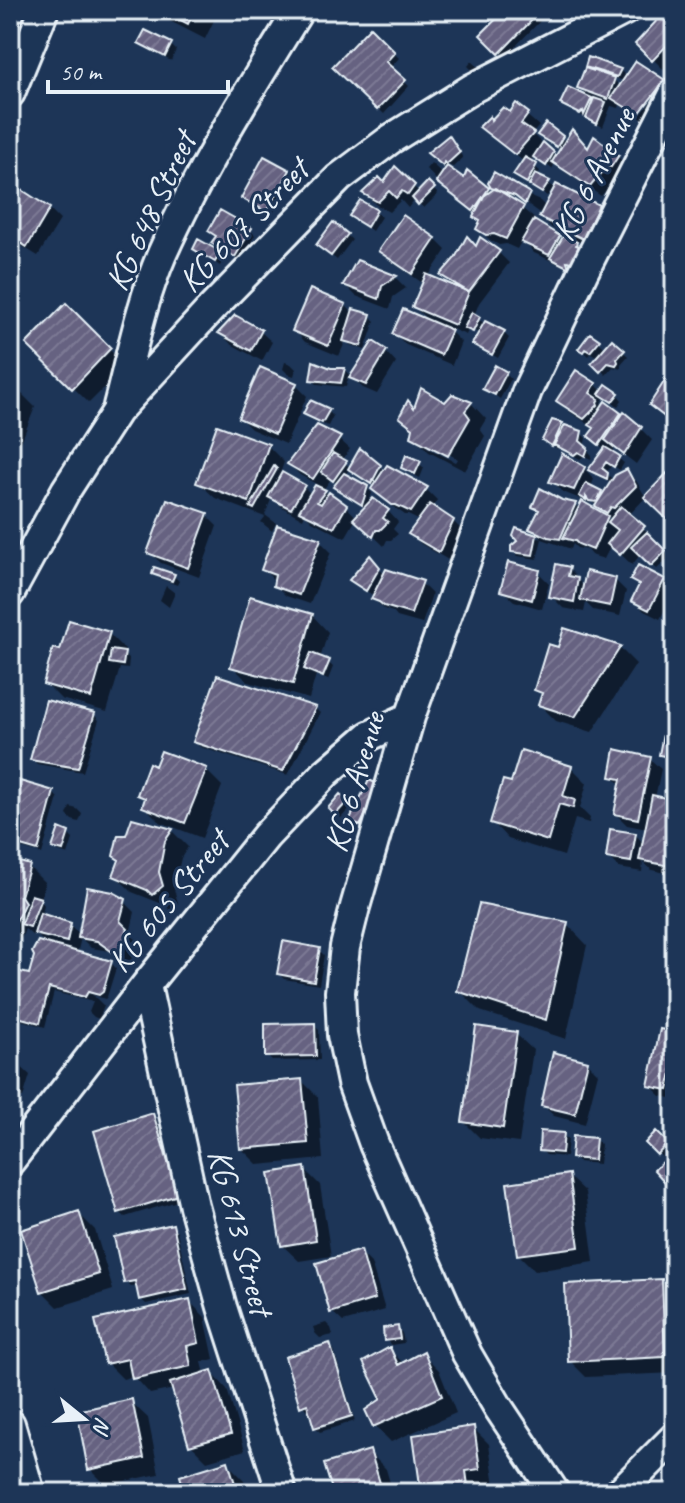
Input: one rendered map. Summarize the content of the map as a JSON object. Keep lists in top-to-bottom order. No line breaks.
{"streets":{"street":["KG 6 Avenue","KG 648 Street","KG 607 Street","KG 605 Street","KG 613 Street"]},"crossings":[["KG 6 Avenue","KG 605 Street"],["KG 648 Street","KG 607 Street"],["KG 605 Street","KG 613 Street"]],"scale_bar":"50 m","north":"right"}
